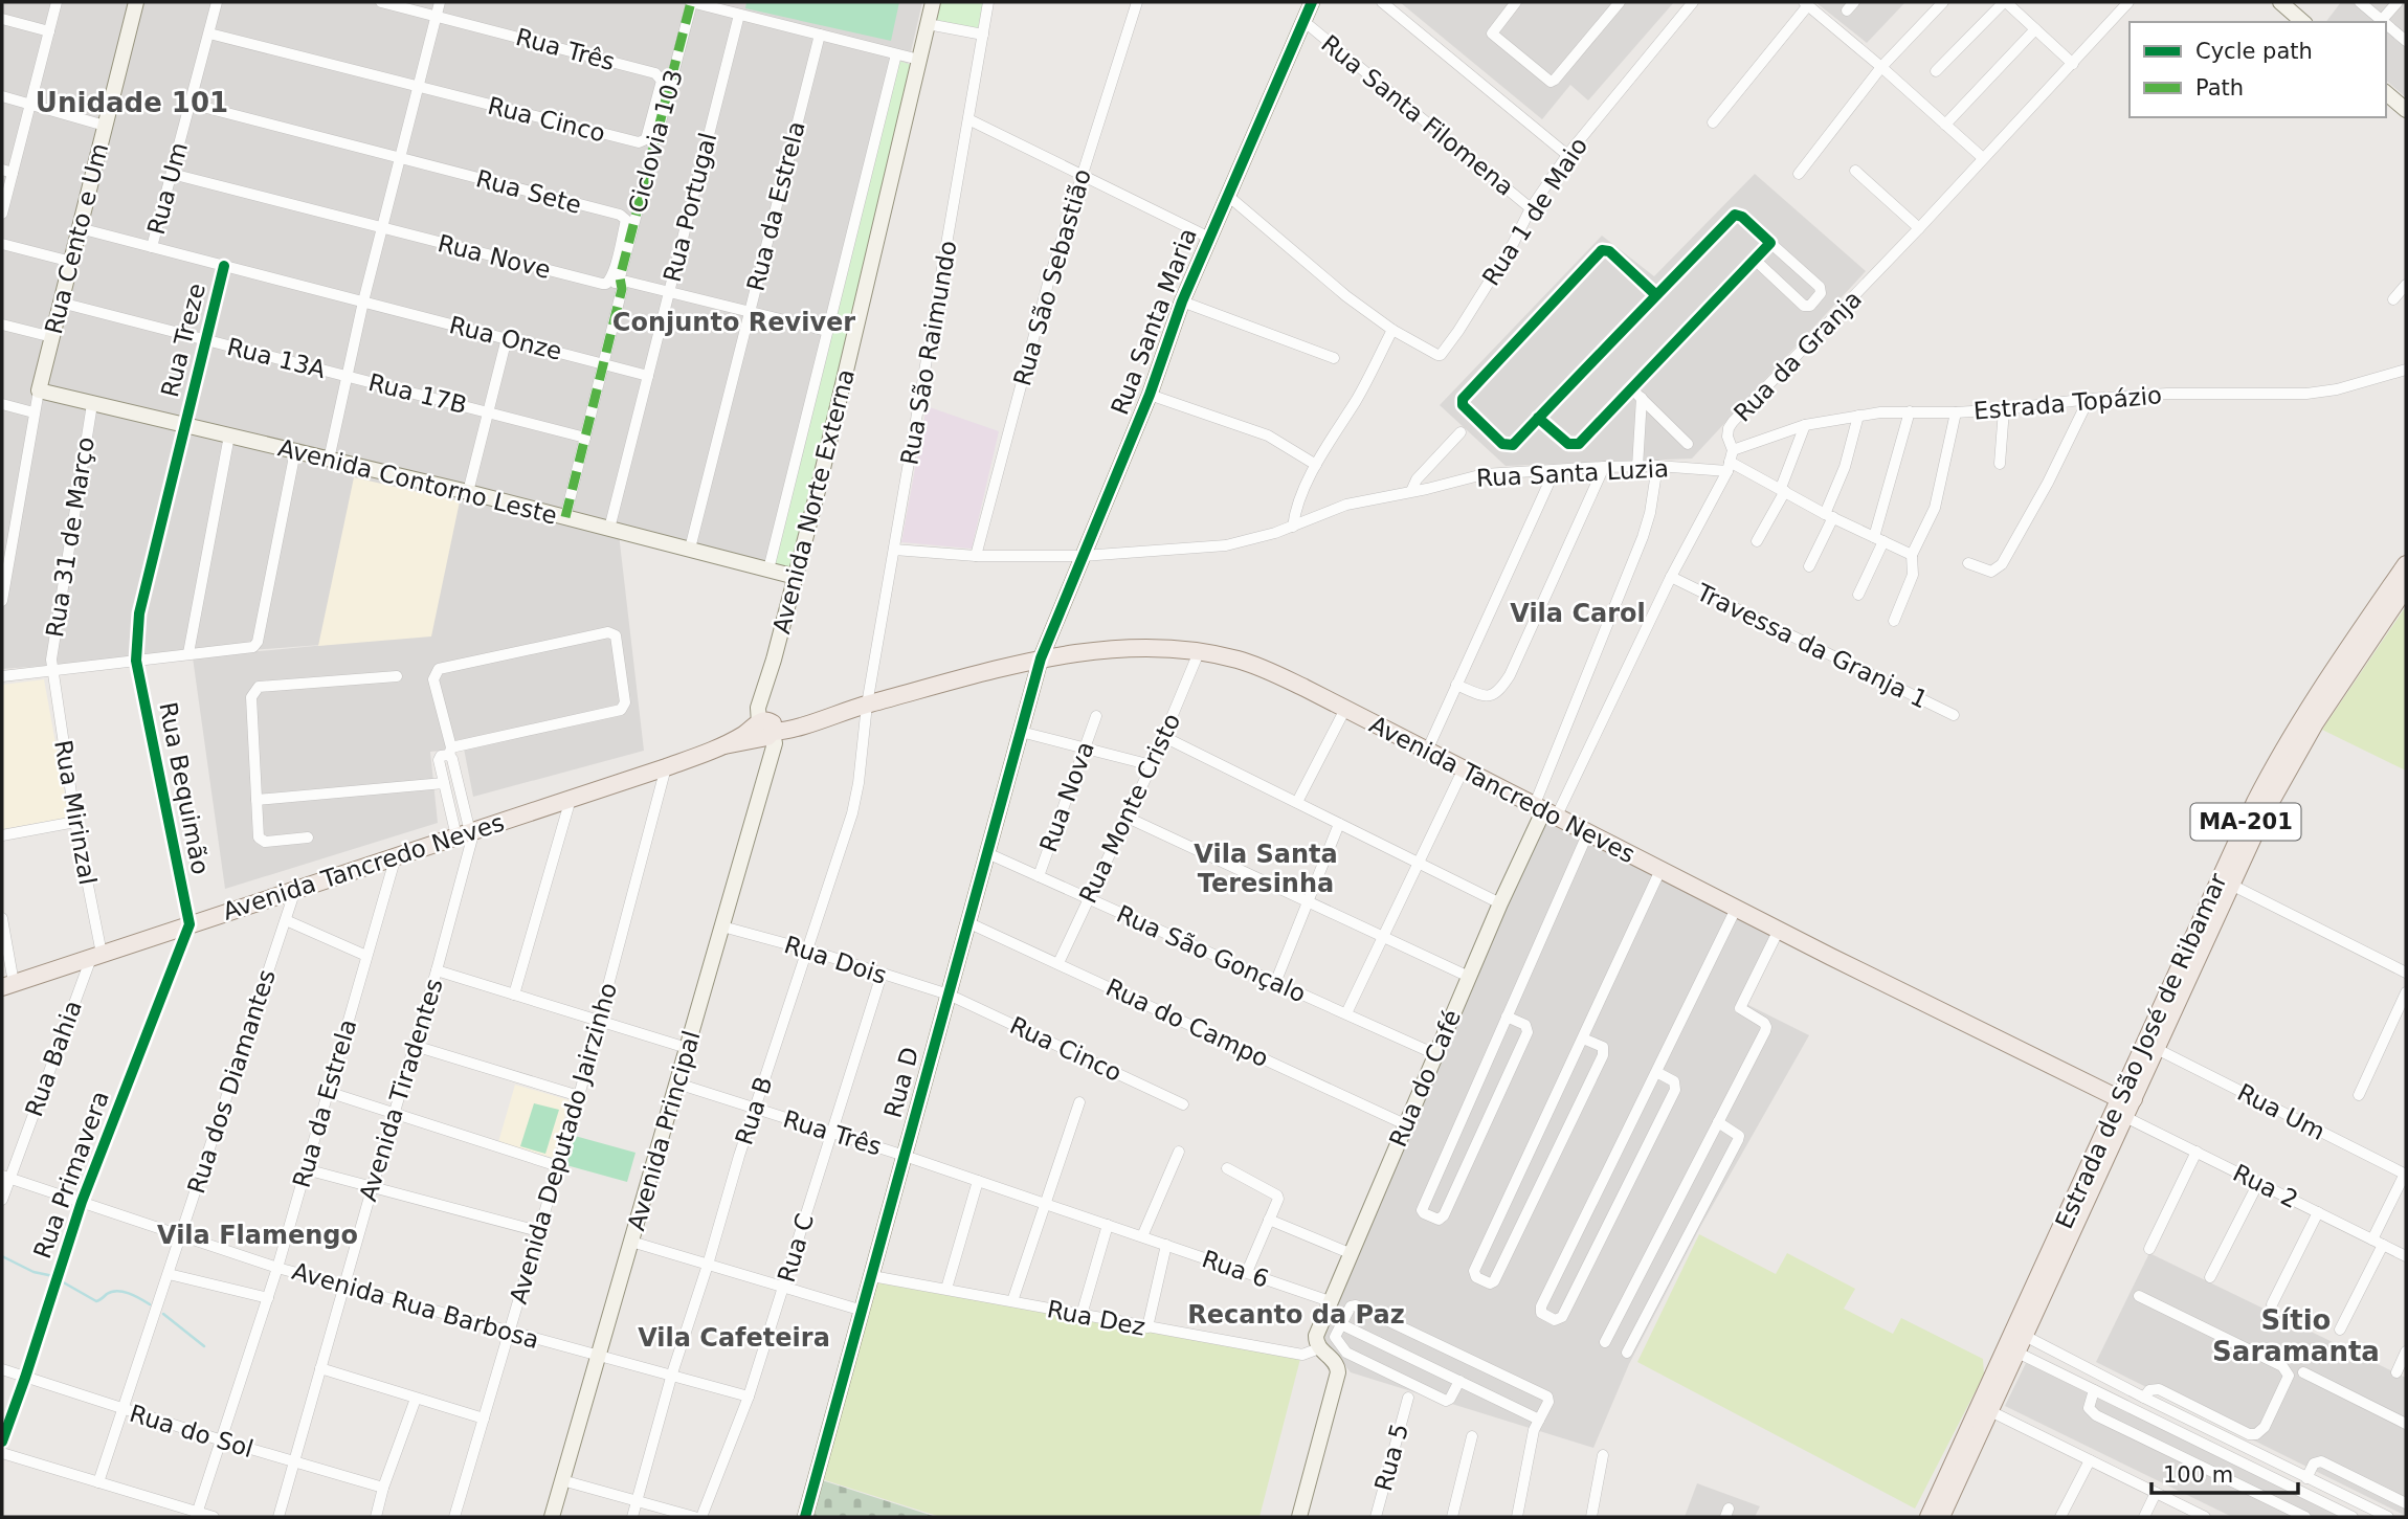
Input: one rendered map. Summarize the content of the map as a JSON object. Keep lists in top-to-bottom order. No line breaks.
{"streets":{"main road":["Avenida Tancredo Neves","MA-201","Estrada de São José de Ribamar"],"street":["Rua Três","Rua Santa Filomena","Rua Cinco","Ciclovia 103","Rua Um","Rua Sete","Rua da Estrela","Rua Portugal","Rua 1 de Maio","Rua Cento e Um","Rua Nove","Rua São Sebastião","Rua Santa Maria","Rua Onze","Rua Treze","Rua São Raimundo","Rua da Granja","Rua 13A","Rua 17B","Estrada Topázio","Rua Santa Luzia","Avenida Contorno Leste","Avenida Norte Externa","Rua 31 de Março","Travessa da Granja 1","Rua Bequimão","Rua Nova","Rua Monte Cristo","Rua Mirinzal","Rua São Gonçalo","Rua Dois","Rua do Campo","Rua Bahia","Rua do Café","Rua dos Diamantes","Rua D","Avenida Tiradentes","Rua B","Avenida Principal","Avenida Deputado Jairzinho","Rua Primavera","Rua 2","Rua C","Rua 6","Avenida Rua Barbosa","Rua Dez","Rua do Sol","Rua 5"]},"crossings":[["Rua Três","Rua Cinco"],["Rua Três","Ciclovia 103"],["Rua Três","Rua D"],["Rua Três","Rua B"],["Rua Três","Avenida Principal"],["Rua Três","Rua C"],["Rua Santa Filomena","Rua 1 de Maio"],["Rua Santa Filomena","Rua Santa Maria"],["Rua Cinco","Ciclovia 103"],["Rua Cinco","Rua Um"],["Rua Cinco","Rua Dois"],["Rua Cinco","Rua D"],["Ciclovia 103","Rua Nove"],["Ciclovia 103","Rua Onze"],["Ciclovia 103","Rua 17B"],["Ciclovia 103","Avenida Contorno Leste"],["Rua Um","Rua Sete"],["Rua Um","Rua Nove"],["Rua Um","Rua Onze"],["Rua Um","Estrada de São José de Ribamar"],["Rua Sete","Rua Nove"],["Rua da Estrela","Rua Nove"],["Rua da Estrela","Avenida Contorno Leste"],["Rua da Estrela","Avenida Tancredo Neves"],["Rua da Estrela","Avenida Rua Barbosa"],["Rua da Estrela","Rua do Sol"],["Rua Portugal","Rua Nove"],["Rua Portugal","Rua Onze"],["Rua Portugal","Avenida Contorno Leste"],["Rua Cento e Um","Rua Onze"],["Rua Cento e Um","Rua 13A"],["Rua Cento e Um","Avenida Contorno Leste"],["Rua Nove","Avenida Norte Externa"],["Rua São Sebastião","Rua Santa Luzia"],["Rua Santa Maria","Rua Santa Luzia"],["Rua Santa Maria","Avenida Tancredo Neves"],["Rua Santa Maria","Rua D"],["Rua Onze","Rua Treze"],["Rua Treze","Rua 13A"],["Rua Treze","Avenida Contorno Leste"],["Rua Treze","Rua Bequimão"],["Rua São Raimundo","Rua Santa Luzia"],["Rua São Raimundo","Avenida Tancredo Neves"],["Rua São Raimundo","Rua B"],["Rua da Granja","Estrada Topázio"],["Rua da Granja","Rua Santa Luzia"],["Rua da Granja","Travessa da Granja 1"],["Rua da Granja","Avenida Tancredo Neves"],["Rua da Granja","Rua do Café"],["Rua 13A","Rua 17B"],["Avenida Contorno Leste","Avenida Norte Externa"],["Avenida Contorno Leste","Rua 31 de Março"],["Avenida Norte Externa","Avenida Tancredo Neves"],["Avenida Norte Externa","Avenida Principal"],["Rua 31 de Março","Rua Mirinzal"],["Rua Bequimão","Avenida Tancredo Neves"],["Rua Bequimão","Rua Primavera"],["Avenida Tancredo Neves","Rua Monte Cristo"],["Avenida Tancredo Neves","Rua Mirinzal"],["Avenida Tancredo Neves","Estrada de São José de Ribamar"],["Avenida Tancredo Neves","Rua Bahia"],["Avenida Tancredo Neves","Rua do Café"],["Avenida Tancredo Neves","Rua dos Diamantes"],["Avenida Tancredo Neves","Rua D"],["Avenida Tancredo Neves","Avenida Tiradentes"],["Avenida Tancredo Neves","Rua B"],["Avenida Tancredo Neves","Avenida Principal"],["Avenida Tancredo Neves","Avenida Deputado Jairzinho"],["Avenida Tancredo Neves","Rua Primavera"],["Rua Nova","Rua São Gonçalo"],["Rua Monte Cristo","Rua São Gonçalo"],["Rua Monte Cristo","Rua do Campo"],["Rua Mirinzal","Rua Bahia"],["Rua São Gonçalo","Rua do Café"],["Rua São Gonçalo","Rua D"],["Rua Dois","Rua D"],["Rua Dois","Rua B"],["Rua Dois","Avenida Principal"],["Rua Dois","Rua C"],["Rua do Campo","Rua do Café"],["Rua do Campo","Rua D"],["Estrada de São José de Ribamar","Rua 2"],["Rua Bahia","Avenida Rua Barbosa"],["Rua do Café","Rua 6"],["Rua do Café","Rua Dez"],["Rua dos Diamantes","Avenida Rua Barbosa"],["Rua dos Diamantes","Rua do Sol"],["Rua D","Rua Dez"],["Avenida Tiradentes","Avenida Rua Barbosa"],["Avenida Tiradentes","Rua do Sol"],["Rua B","Avenida Rua Barbosa"],["Avenida Principal","Avenida Rua Barbosa"],["Avenida Deputado Jairzinho","Avenida Rua Barbosa"],["Rua Primavera","Avenida Rua Barbosa"],["Rua Primavera","Rua do Sol"],["Rua C","Avenida Rua Barbosa"]],"districts":["Unidade 101","Conjunto Reviver","Vila Carol","Vila Santa Teresinha","Vila Flamengo","Recanto da Paz","Sítio Saramanta","Vila Cafeteira"],"legend":["Cycle path","Path"],"scale_bar":"100 m"}
